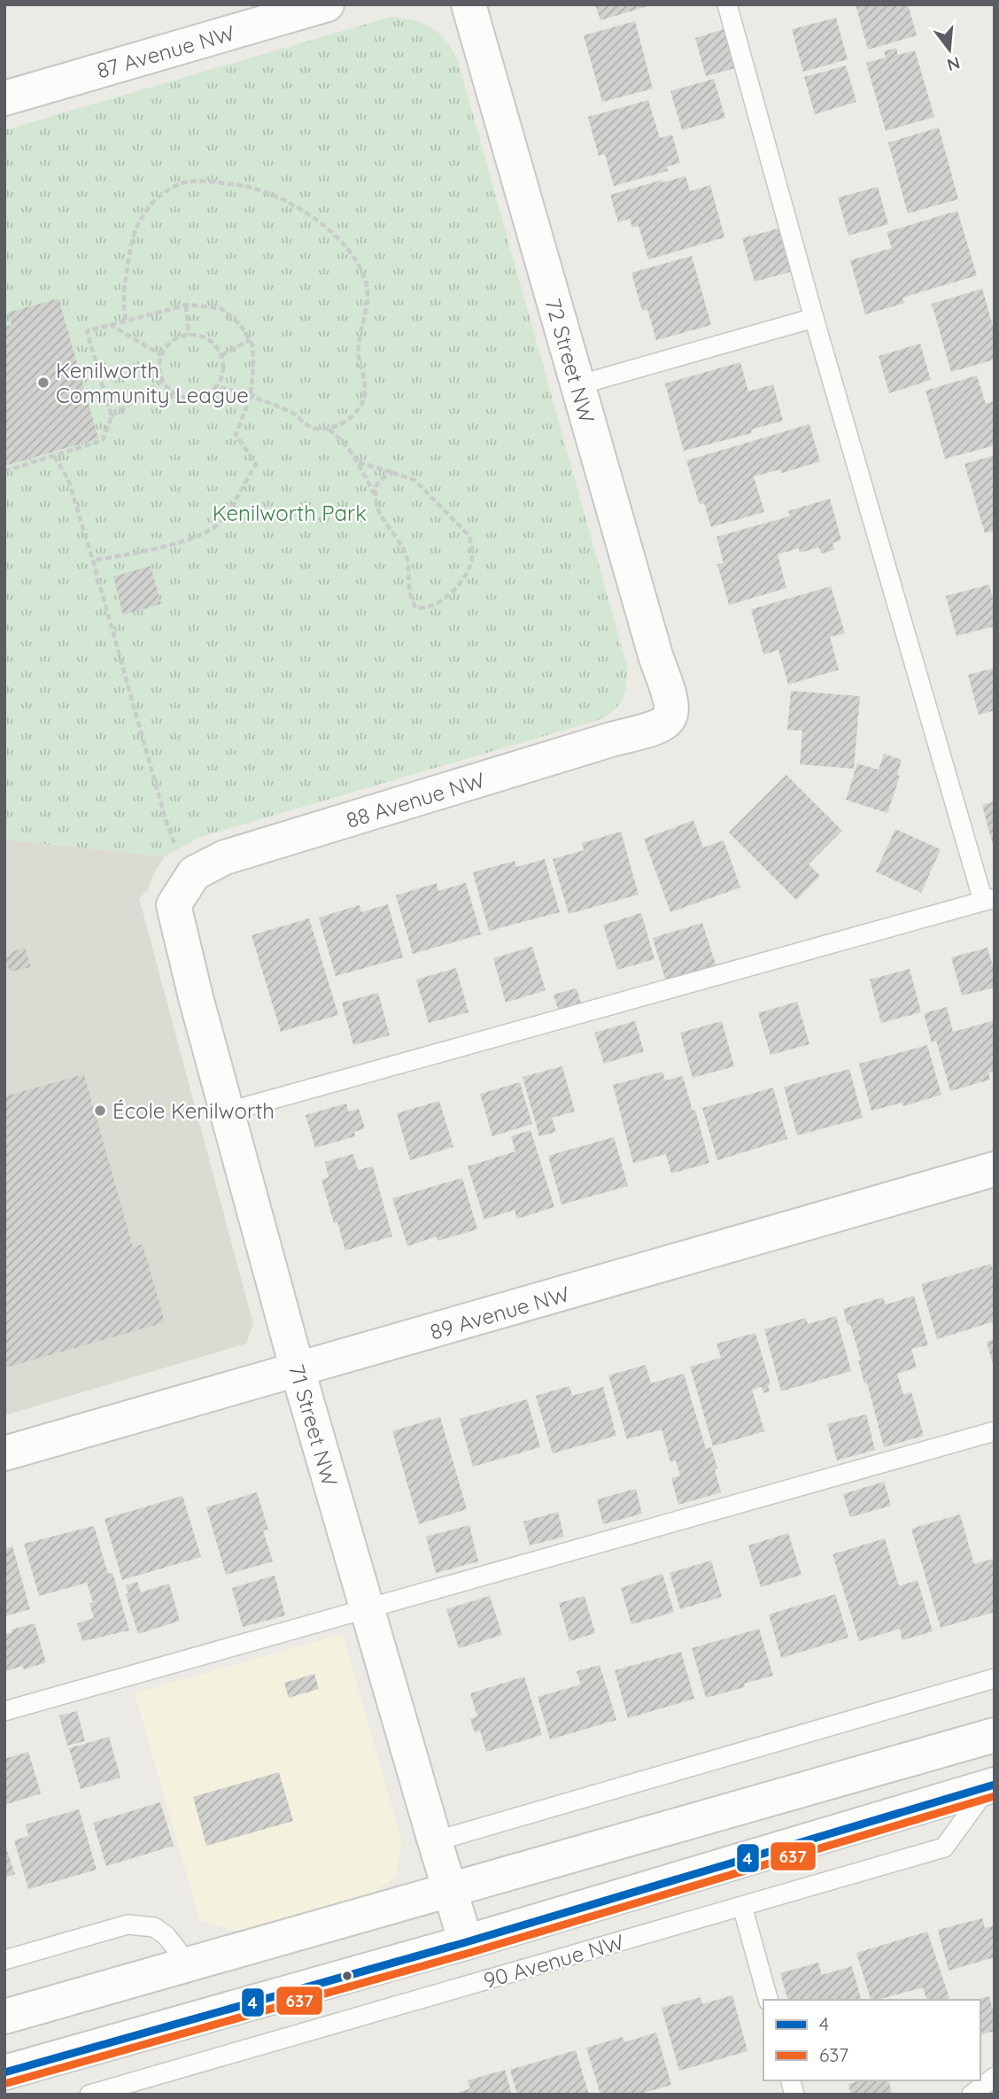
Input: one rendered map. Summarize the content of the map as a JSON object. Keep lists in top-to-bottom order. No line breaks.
{"streets":{"street":["87 Avenue NW","72 Street NW","88 Avenue NW","89 Avenue NW","71 Street NW","90 Avenue NW"]},"crossings":[["72 Street NW","88 Avenue NW"],["88 Avenue NW","71 Street NW"],["89 Avenue NW","71 Street NW"],["71 Street NW","90 Avenue NW"]],"parks":["Kenilworth Park"],"places":["Kenilworth Community League","École Kenilworth"],"lines":["transit line 4","transit line 637"],"legend":["4","637"],"north":"bottom"}
